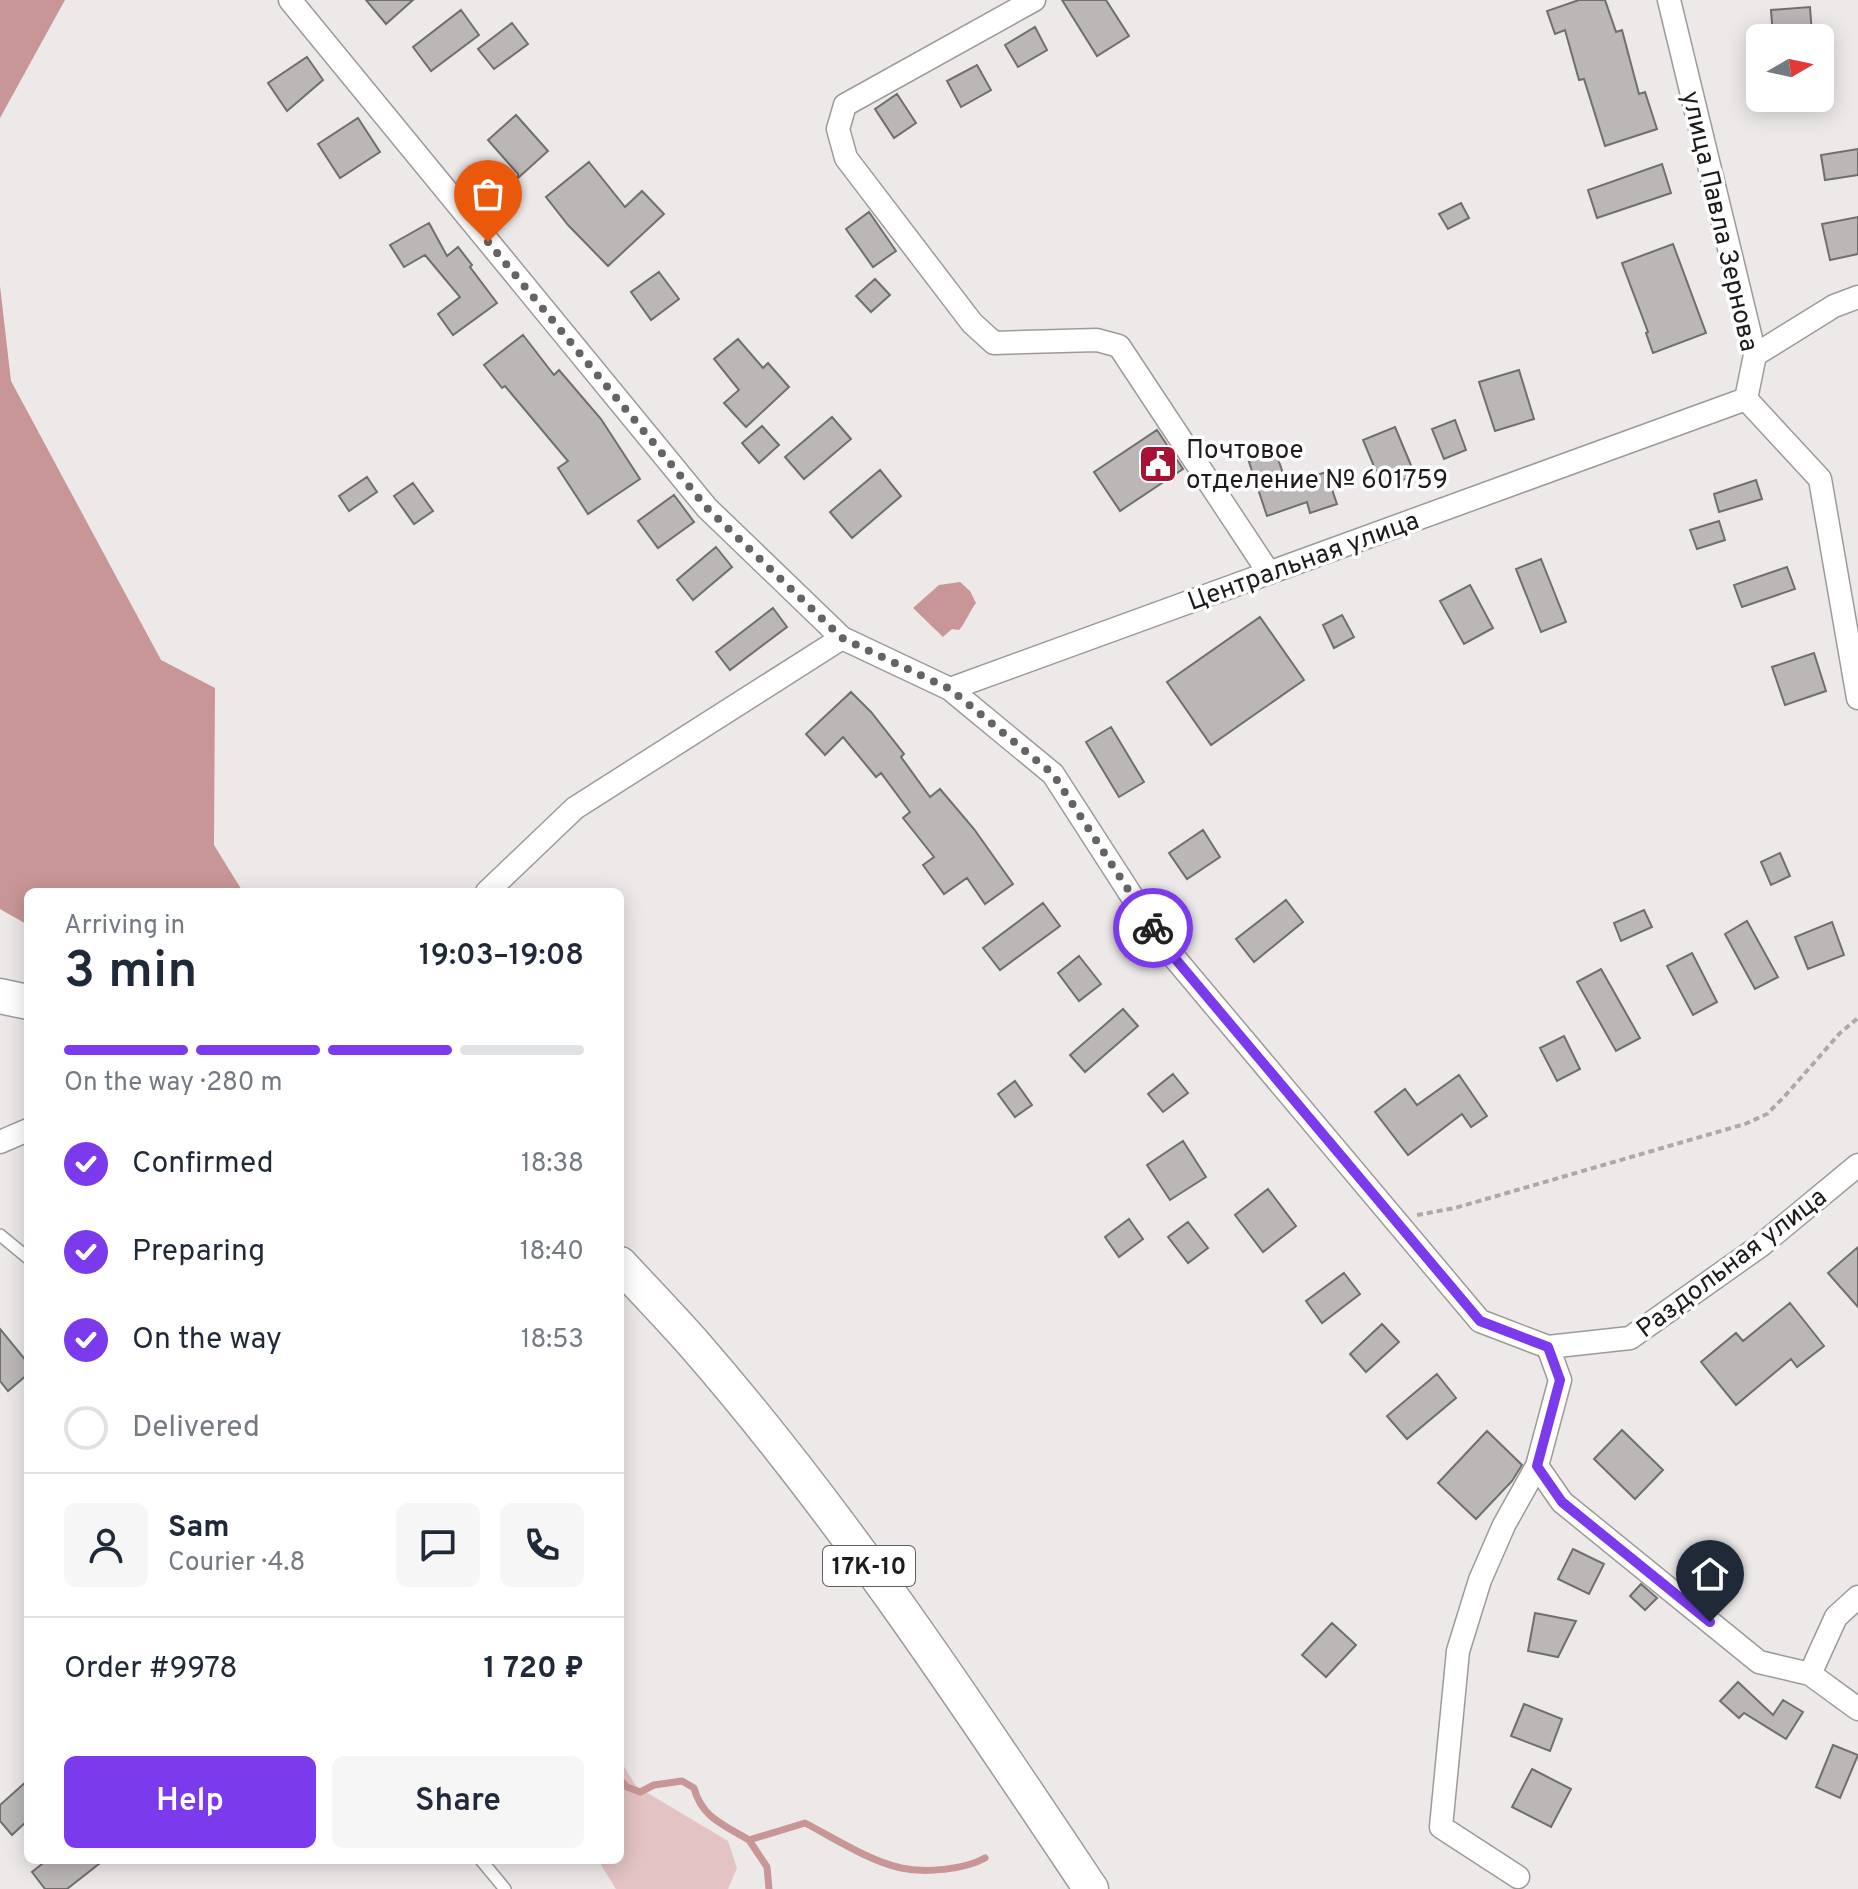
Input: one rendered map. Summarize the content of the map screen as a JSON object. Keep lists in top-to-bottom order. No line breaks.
{"streets":{"main road":["17К-10"],"street":["улица Павла Зернова","Центральная улица","Раздольная улица"]},"crossings":[["улица Павла Зернова","Центральная улица"]],"places":{"public building":["Почтовое отделение № 601759"]},"north":"right","page":{"heading":["3 min","Arriving in","19:03–19:08"],"panel":["Sam","Courier · 4.8","Order #9978","1 720 ₽"],"bar":"On the way · 280 m","list":[["Confirmed","18:38"],["Preparing","18:40"],["On the way","18:53"],"Delivered"],"buttons":["Help","Share"]}}
